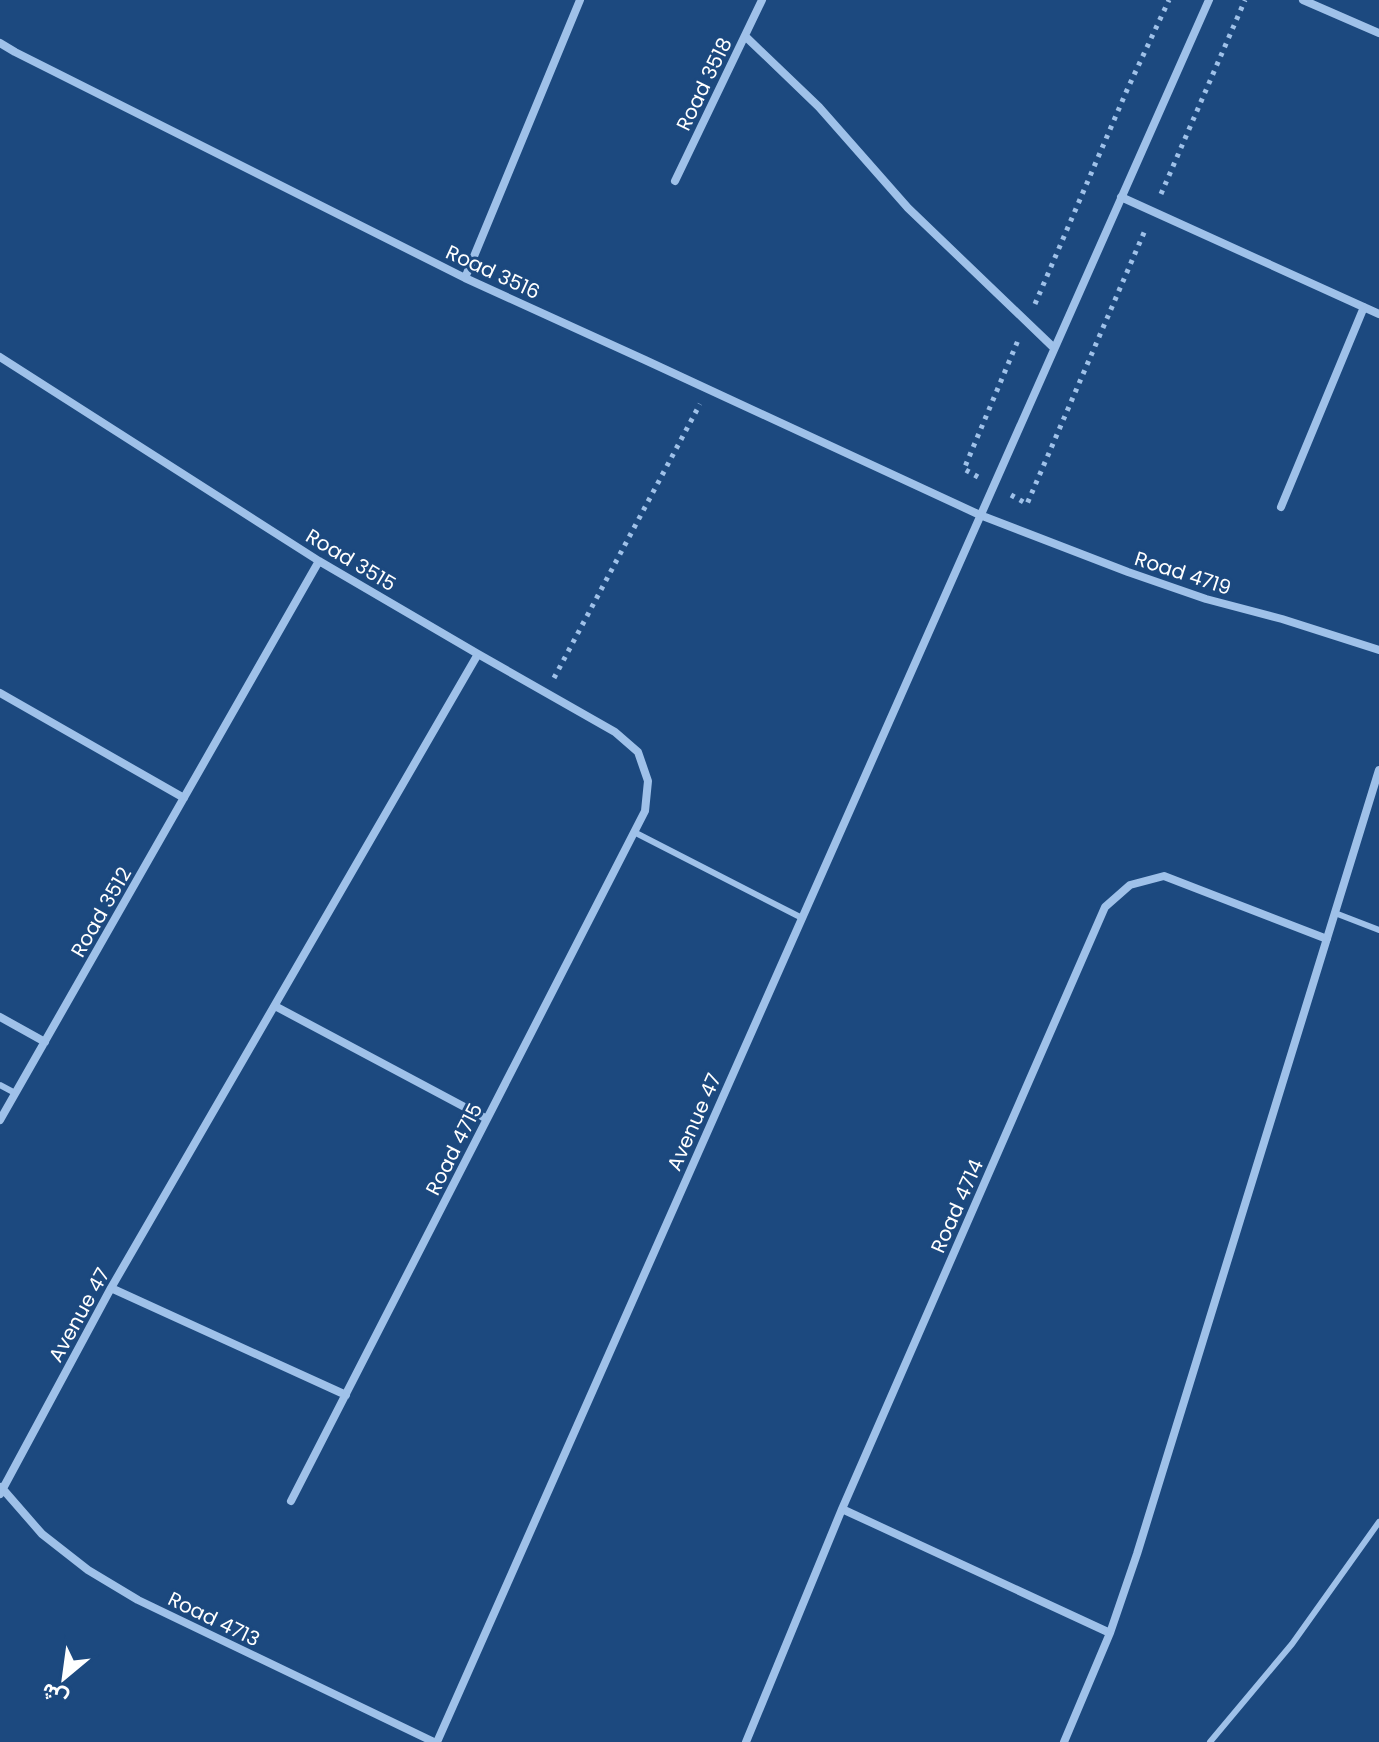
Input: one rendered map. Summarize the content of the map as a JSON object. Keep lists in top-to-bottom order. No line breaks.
{"streets":{"street":["Road 3518","Road 3516","Road 3515","Road 4719","Road 3512","Avenue 47","Road 4715","Road 4714","Road 4713"]},"crossings":[["Road 3516","Road 4719"],["Road 3516","Avenue 47"],["Road 3515","Road 3512"],["Road 3515","Avenue 47"],["Road 3515","Road 4715"],["Road 4719","Avenue 47"],["Avenue 47","Road 4713"]],"north":"bottom left"}
